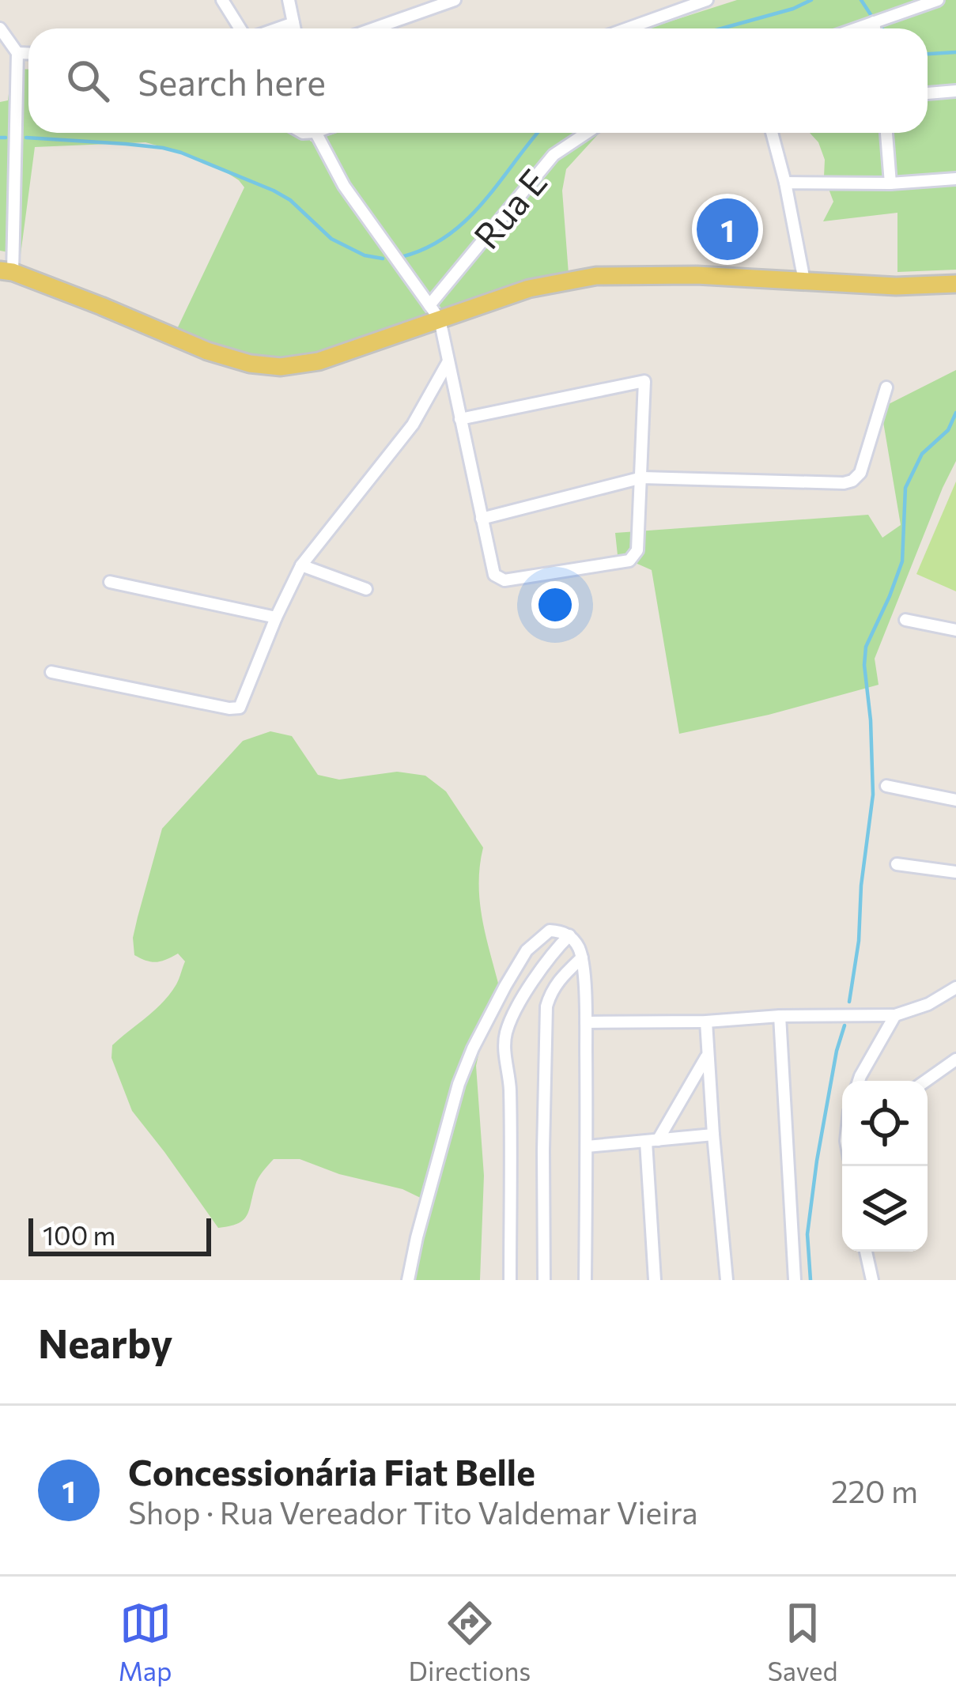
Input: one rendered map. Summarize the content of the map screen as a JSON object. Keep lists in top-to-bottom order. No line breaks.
{"streets":{"street":["Rua E"]},"scale_bar":"100 m","page":{"search":"Search here","pins":"1","scale":"100 m","heading":"Nearby","list":[{"mark":"1","name":"Concessionária Fiat Belle","note":"Shop · Rua Vereador Tito Valdemar Vieira","value":"220 m"}],"nav":["Map","Directions","Saved"]}}
